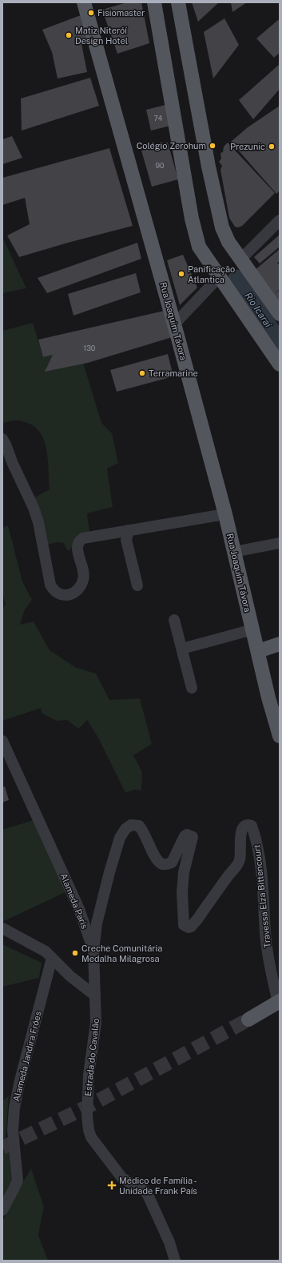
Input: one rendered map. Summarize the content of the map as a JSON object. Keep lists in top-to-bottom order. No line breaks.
{"streets":{"main road":["Rua Joaquim Távora"],"street":["Travessa Elza Bittencourt","Alameda Paris","Alameda Jandira Fróes","Estrada do Cavalão"]},"crossings":[["Travessa Elza Bittencourt","Alameda Paris"],["Alameda Paris","Estrada do Cavalão"]],"water":["Rio Icaraí"],"places":{"other":["Fisiomaster","Matiz Niteróí Design Hotel","Colégio Zerohum","Prezunic","Panificação Atlantica","Terramarine","Creche Comunitária Medalha Milagrosa"],"health":["Médico de Família - Unidade Frank País"]},"house_numbers":["74","90","130"]}
